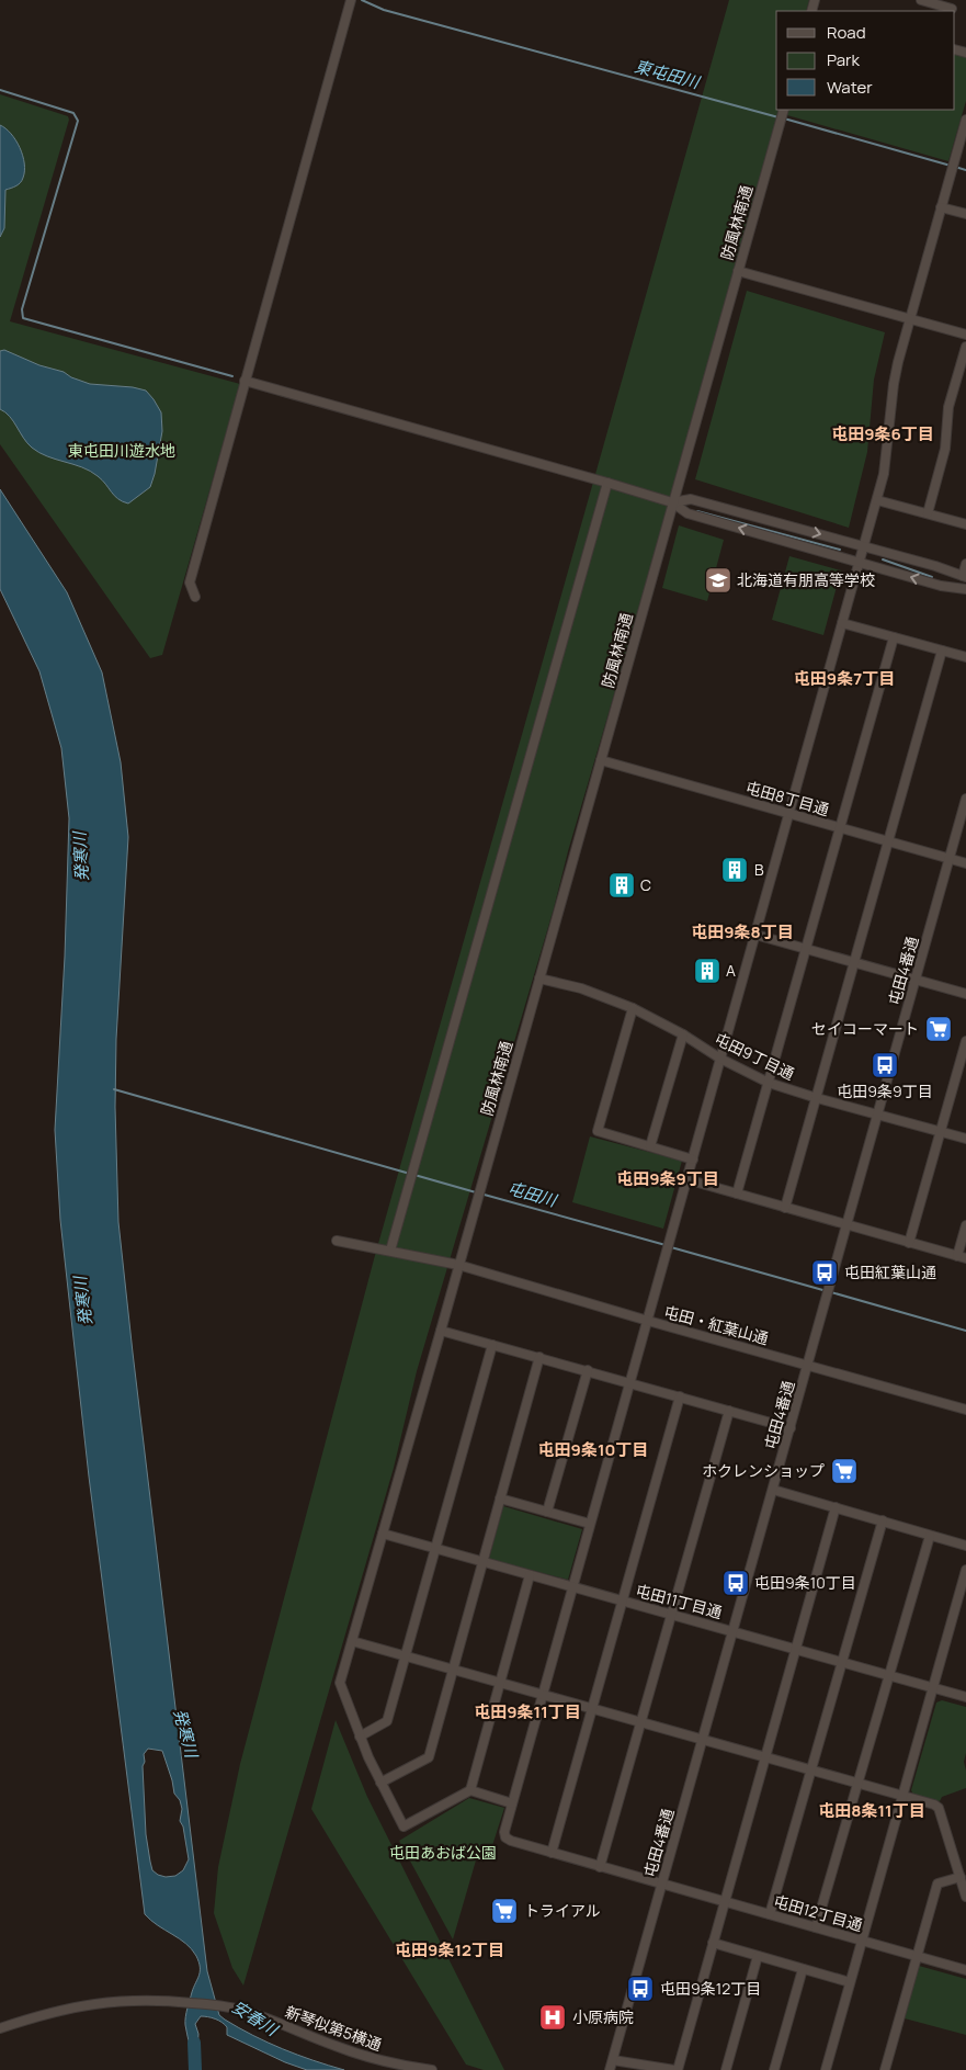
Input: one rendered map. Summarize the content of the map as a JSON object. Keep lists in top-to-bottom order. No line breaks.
{"streets":{"street":["防風林南通","屯田8丁目通","屯田4番通","屯田9丁目通","屯田・紅葉山通","屯田11丁目通","屯田12丁目通","新琴似第5横通"]},"crossings":[["防風林南通","屯田8丁目通"],["防風林南通","屯田9丁目通"],["防風林南通","屯田・紅葉山通"],["屯田8丁目通","屯田4番通"],["屯田4番通","屯田9丁目通"],["屯田4番通","屯田・紅葉山通"],["屯田4番通","屯田11丁目通"],["屯田4番通","屯田12丁目通"]],"districts":["屯田9条6丁目","屯田9条7丁目","屯田9条8丁目","屯田9条9丁目","屯田9条10丁目","屯田9条11丁目","屯田8条11丁目","屯田9条12丁目"],"water":["東屯田川","発寒川","屯田川","安春川"],"parks":["東屯田川遊水地","屯田あおば公園"],"places":{"school or university":["北海道有朋高等学校"],"building":["B","C","A"],"supermarket":["セイコーマート","ホクレンショップ","トライアル"],"bus stop":["屯田9条9丁目","屯田紅葉山通","屯田9条10丁目","屯田9条12丁目"],"hospital":["小原病院"]},"legend":["Road","Park","Water"]}
